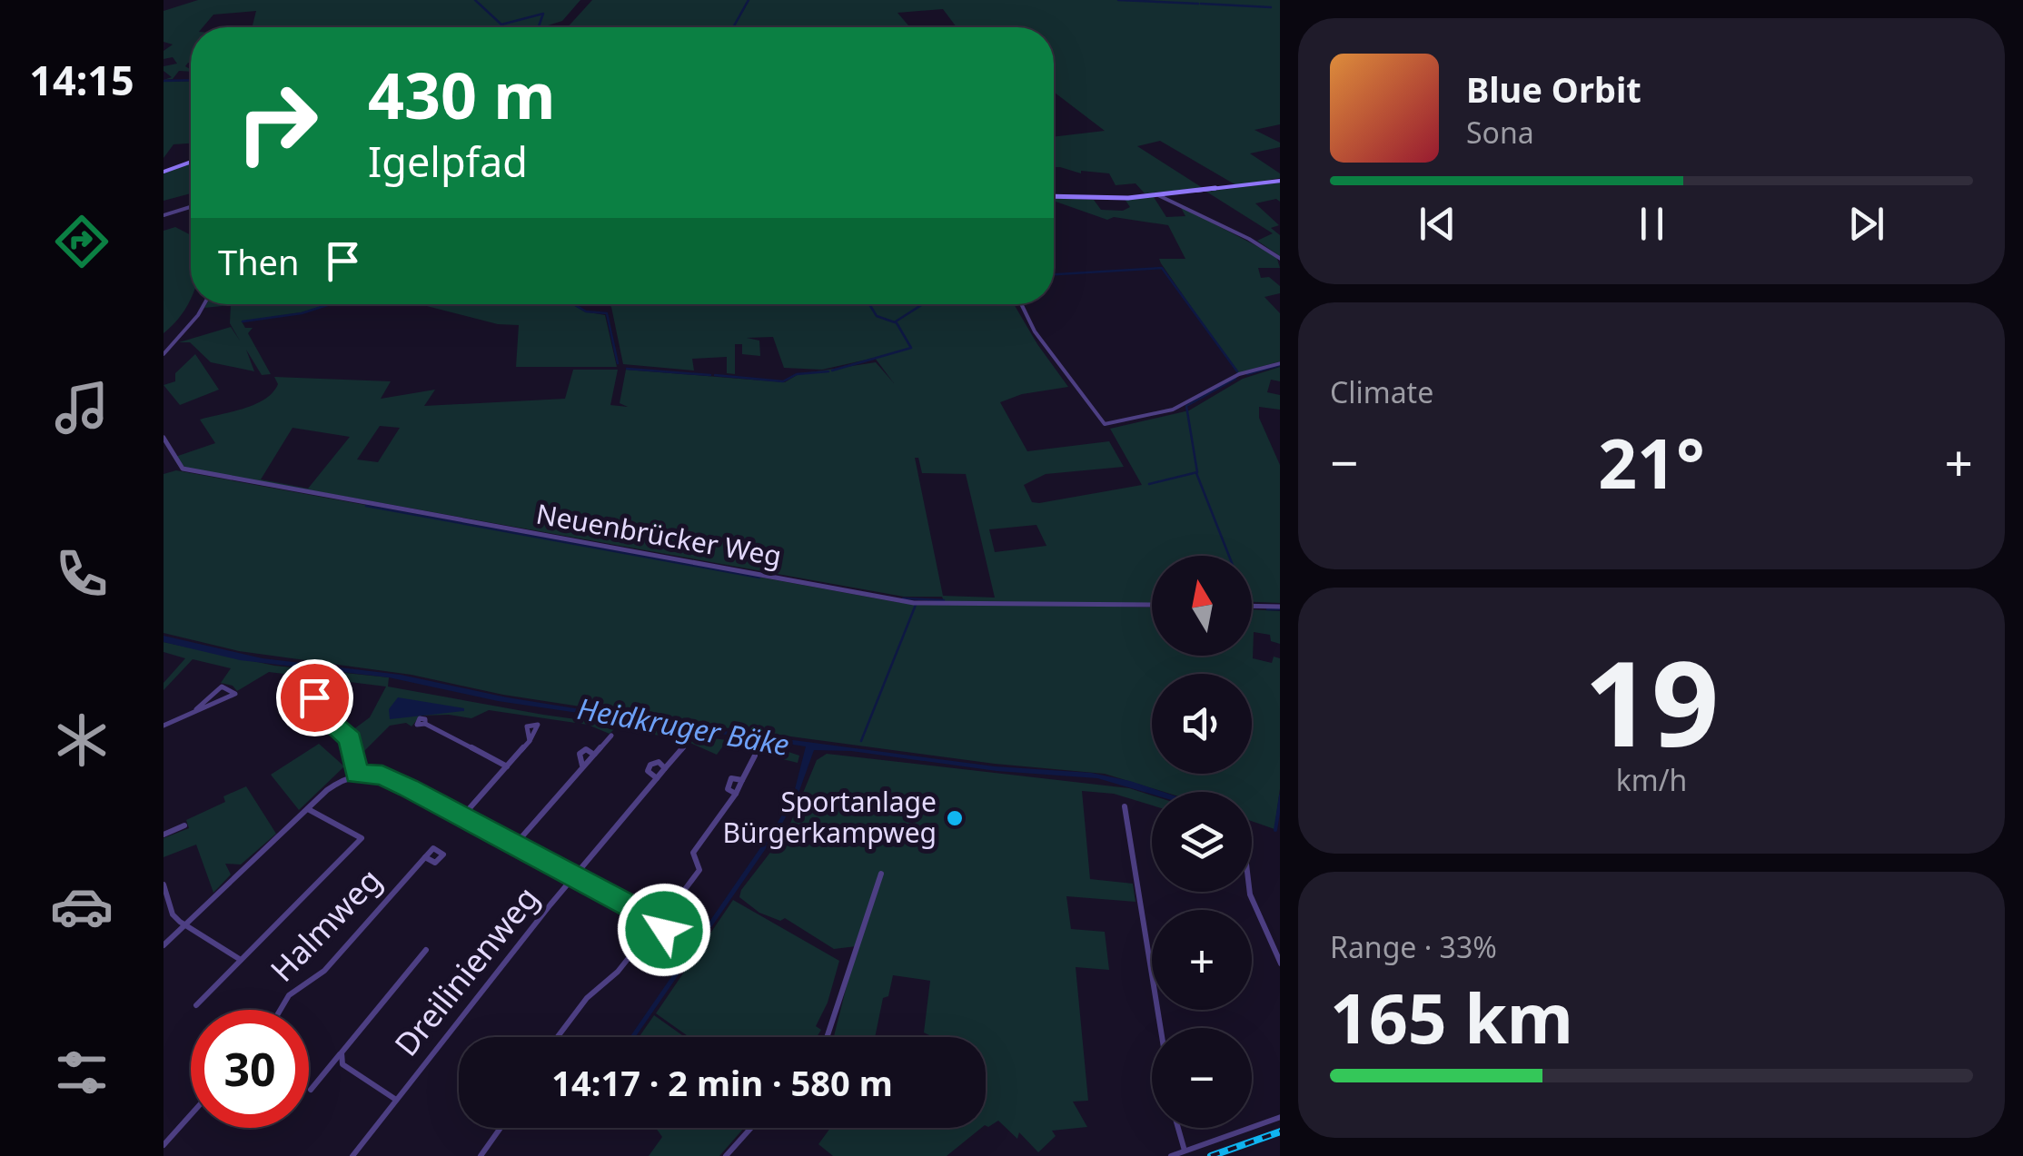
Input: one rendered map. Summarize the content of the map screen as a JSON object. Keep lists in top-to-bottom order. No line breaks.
{"streets":{"street":["Neuenbrücker Weg","Halmweg","Dreilinienweg"]},"water":["Heidkruger Bäke"],"places":["Sportanlage Bürgerkampweg"],"north":"top","page":{"tabs":"14:15","turn":["430 m","Igelpfad"],"song":["Blue Orbit","Sona"],"then":"Then","tile":["Climate",["19","km/h"],["Range · 33%","165 km"]],"heat":["−","21°","+"],"map_buttons":["+","−"],"limit":"30","trip":"14:17 · 2 min · 580 m"}}
